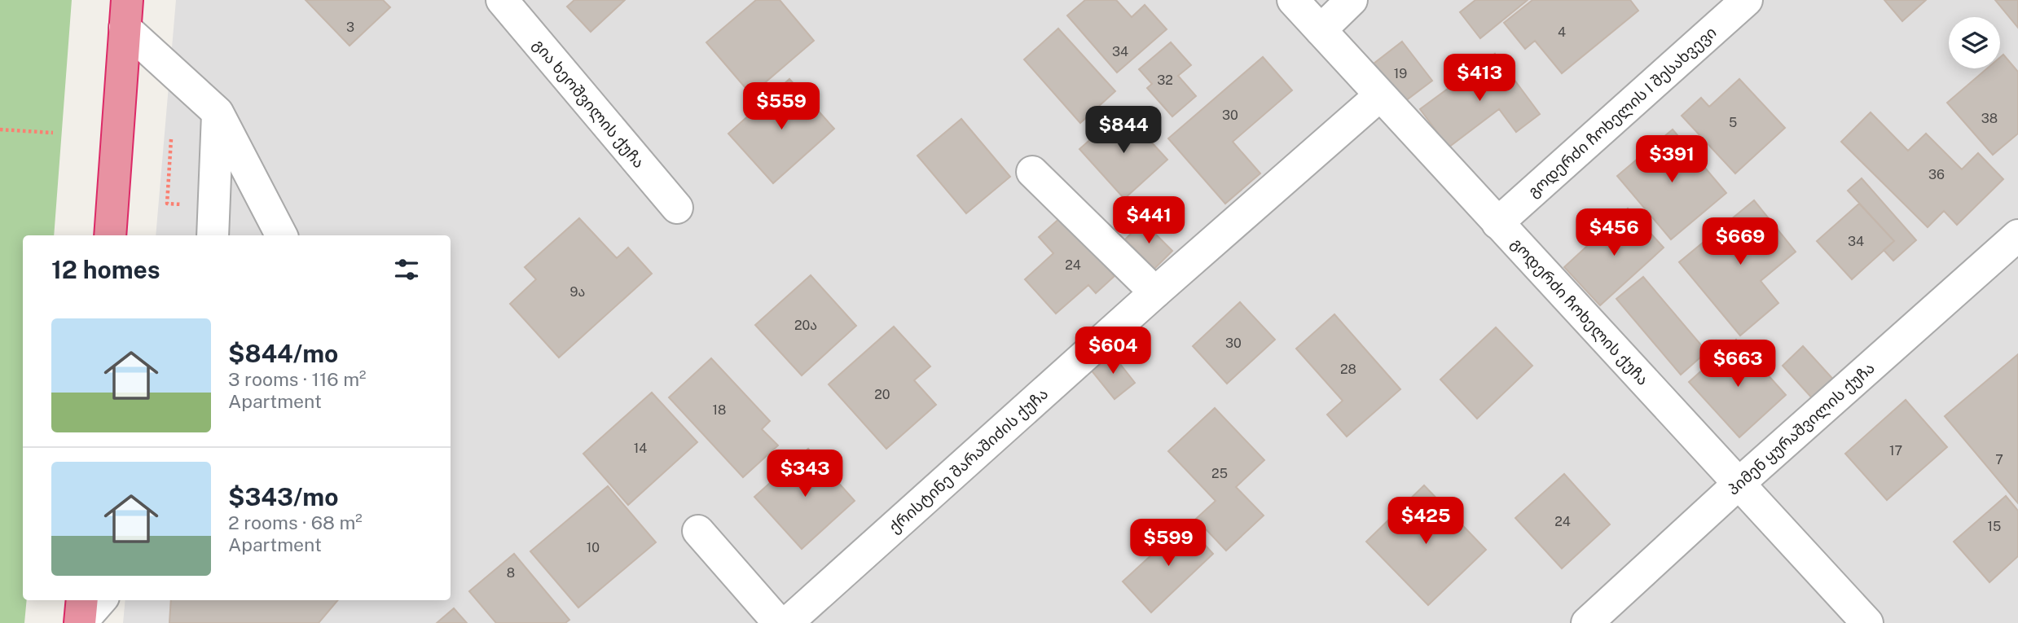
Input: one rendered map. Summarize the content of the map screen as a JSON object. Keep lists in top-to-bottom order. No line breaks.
{"streets":{"street":["გია ხეოშვილის ქუჩა","გოდერძი ჩოხელის I შესახვევი","გოდერძი ჩოხელის ქუჩა","პიმენ ყურაშვილის ქუჩა","ქრისტინე შარაშიძის ქუჩა"]},"crossings":[["გოდერძი ჩოხელის I შესახვევი","გოდერძი ჩოხელის ქუჩა"],["გოდერძი ჩოხელის ქუჩა","პიმენ ყურაშვილის ქუჩა"],["გოდერძი ჩოხელის ქუჩა","ქრისტინე შარაშიძის ქუჩა"]],"house_numbers":["3","4","34","19","32","30","38","5","36","34","24","9ა","20ა","30","28","20","18","14","17","7","25","24","15","10","8"],"page":{"price":["$413","$559","$844","$391","$441","$456","$669","$604","$663","$343","$425","$599"],"heading":"12 homes","list":[{"name":"$844/mo","note":"3 rooms · 116 m² · Apartment"},{"name":"$343/mo","note":"2 rooms · 68 m² · Apartment"}]}}
